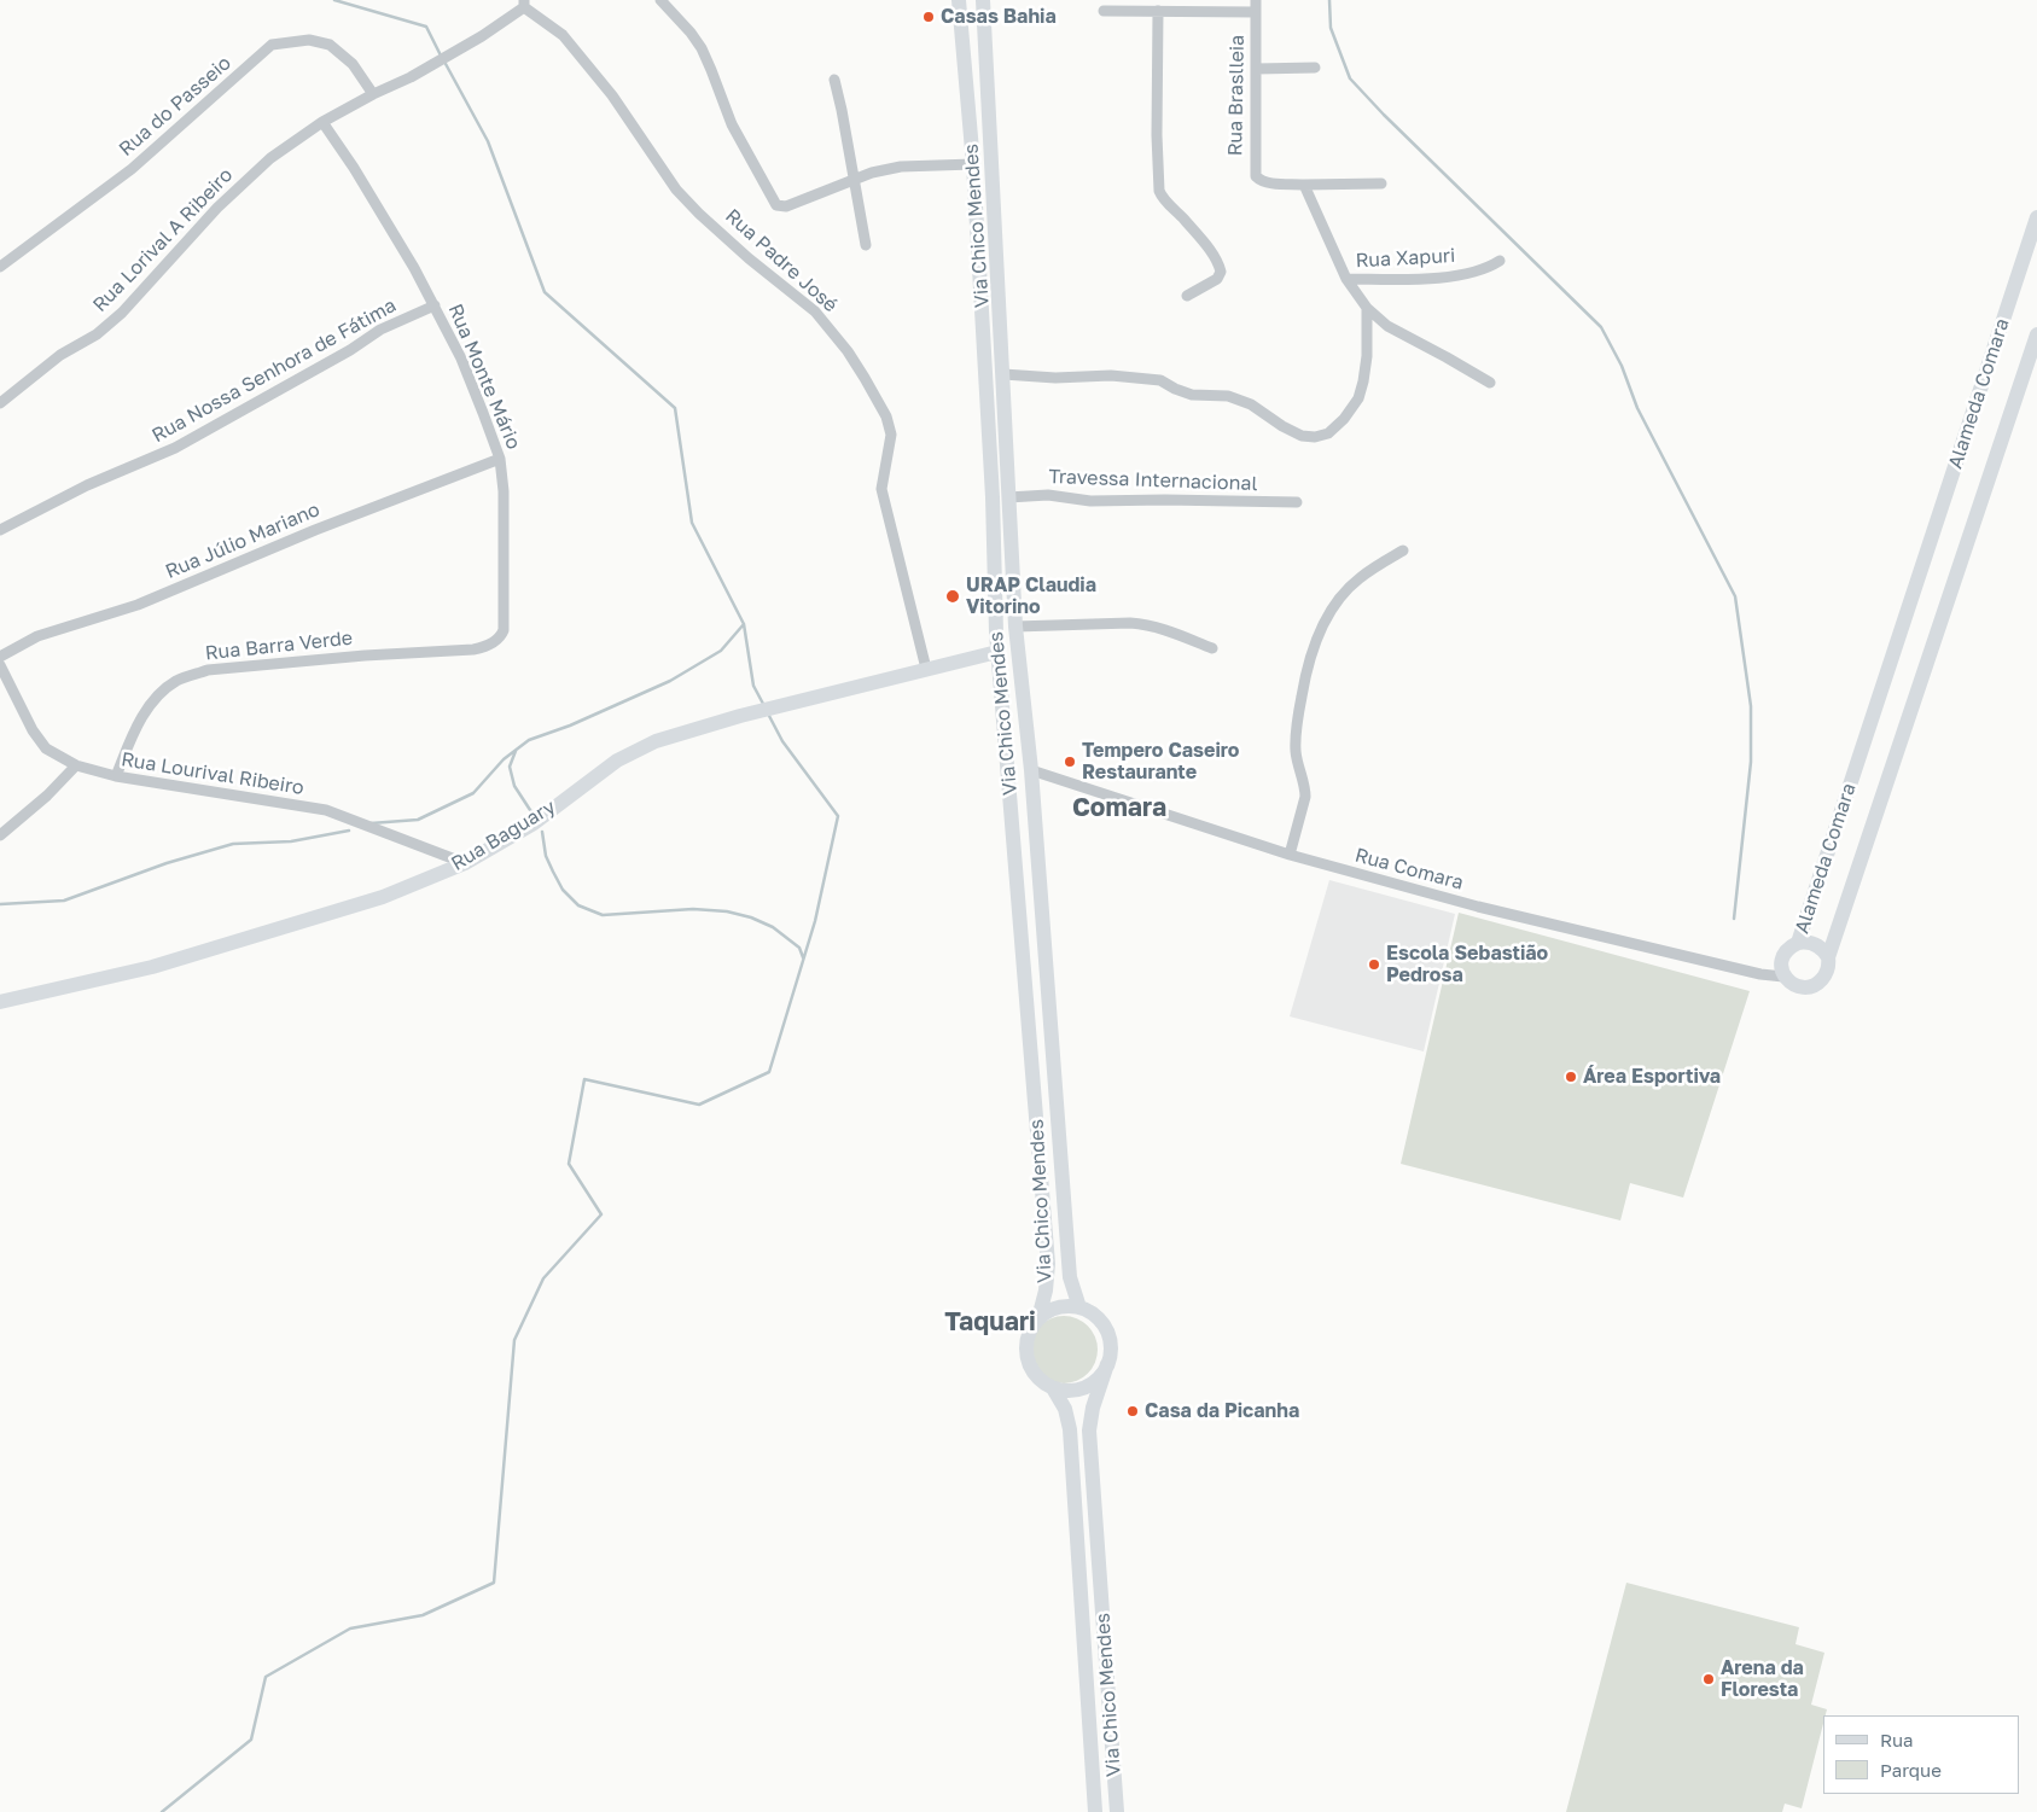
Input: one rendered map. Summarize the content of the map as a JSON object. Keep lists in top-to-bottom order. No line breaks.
{"streets":{"main road":["Via Chico Mendes","Alameda Comara","Rua Baguary"],"street":["Rua Braslleia","Rua do Passeio","Rua Lorival A Ribeiro","Rua Xapuri","Rua Padre José","Rua Nossa Senhora de Fátima","Rua Monte Mário","Travessa Internacional","Rua Júlio Mariano","Rua Barra Verde","Rua Lourival Ribeiro","Rua Comara"]},"crossings":[["Via Chico Mendes","Travessa Internacional"],["Via Chico Mendes","Rua Baguary"],["Via Chico Mendes","Rua Comara"],["Rua Lorival A Ribeiro","Rua Monte Mário"],["Rua Padre José","Rua Baguary"],["Rua Nossa Senhora de Fátima","Rua Monte Mário"],["Rua Monte Mário","Rua Júlio Mariano"],["Rua Monte Mário","Rua Barra Verde"],["Alameda Comara","Rua Comara"],["Rua Barra Verde","Rua Lourival Ribeiro"],["Rua Lourival Ribeiro","Rua Baguary"]],"districts":["Comara","Taquari"],"places":["Casas Bahia","URAP Claudia Vitorino","Tempero Caseiro Restaurante","Escola Sebastião Pedrosa","Área Esportiva","Casa da Picanha","Arena da Floresta"],"legend":["Rua","Parque"]}
